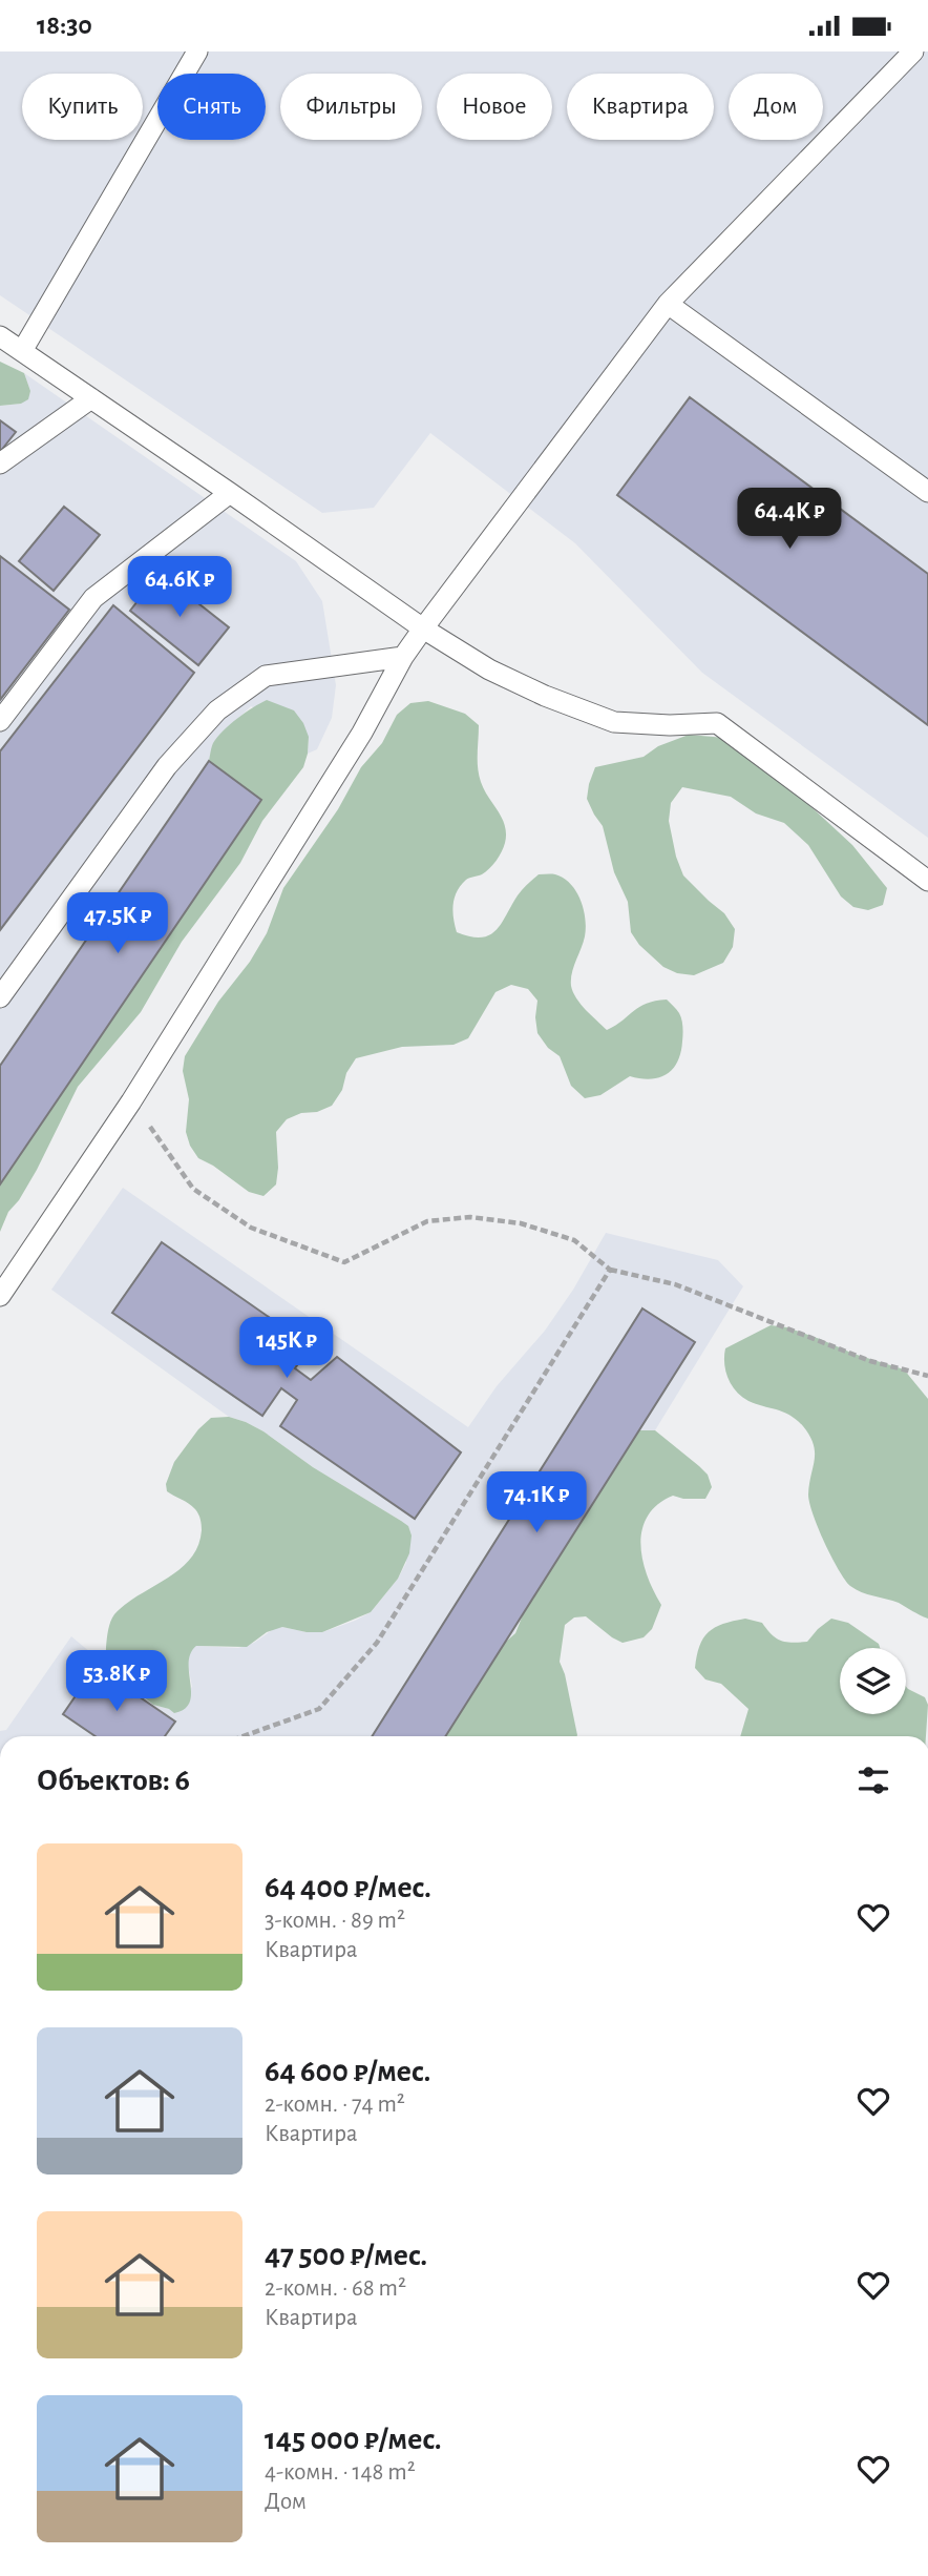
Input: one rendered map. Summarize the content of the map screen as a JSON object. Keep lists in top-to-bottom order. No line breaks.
{"page":{"status":"18:30","chip":["Купить","Снять","Фильтры","Новое","Квартира","Дом"],"price":["64.4K ₽","64.6K ₽","47.5K ₽","145K ₽","74.1K ₽","53.8K ₽"],"heading":"Объектов: 6","list":[{"name":"64 400 ₽/мес.","note":"3-комн. · 89 m² · Квартира"},{"name":"64 600 ₽/мес.","note":"2-комн. · 74 m² · Квартира"},{"name":"47 500 ₽/мес.","note":"2-комн. · 68 m² · Квартира"},{"name":"145 000 ₽/мес.","note":"4-комн. · 148 m² · Дом"}]}}
